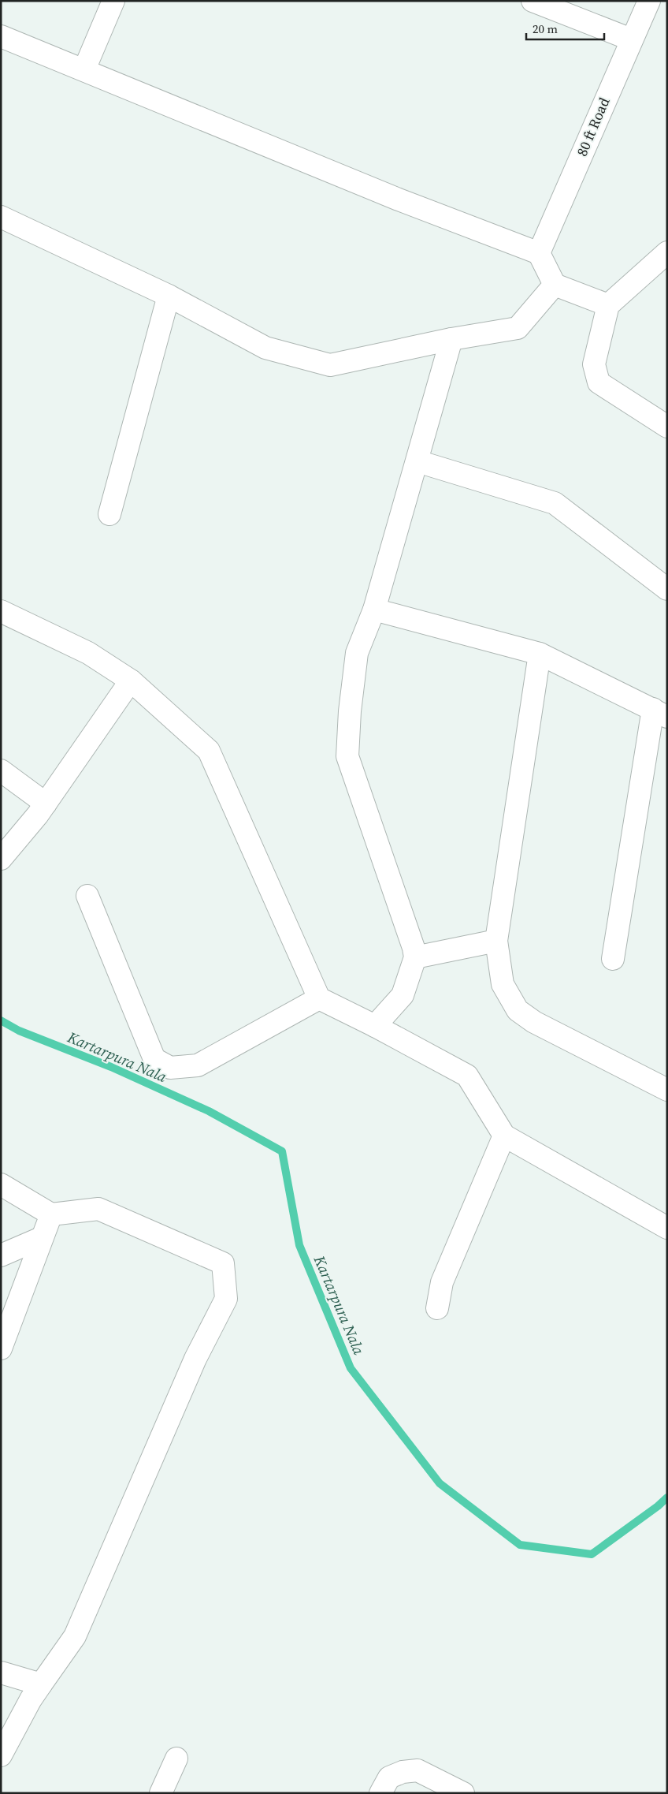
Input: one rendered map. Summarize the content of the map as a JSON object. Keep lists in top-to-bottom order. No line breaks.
{"streets":{"street":["80 ft Road"]},"water":["Kartarpura Nala"],"scale_bar":"20 m"}
